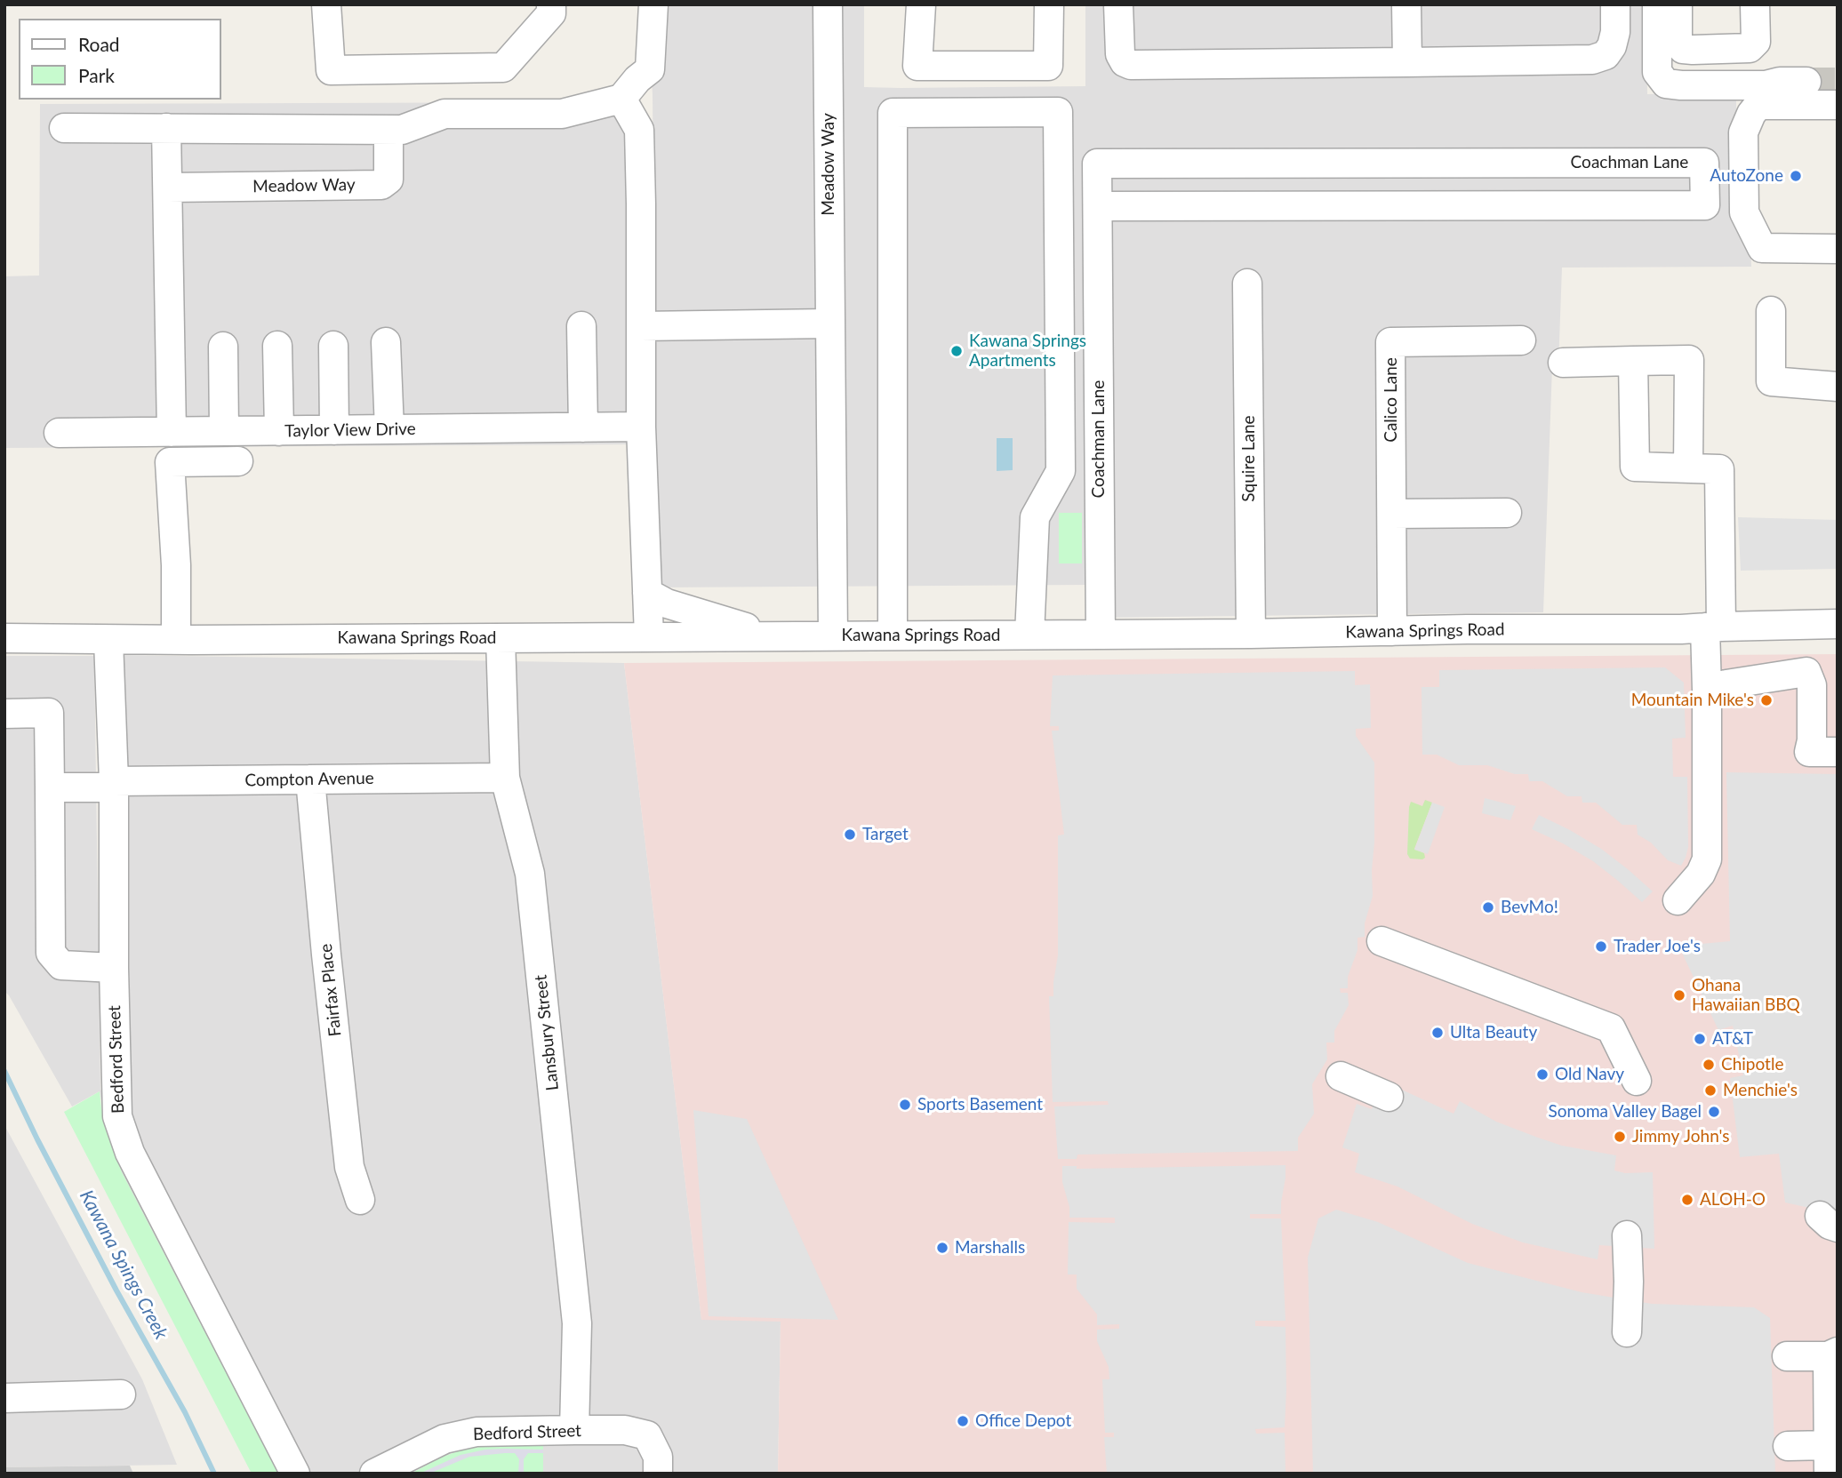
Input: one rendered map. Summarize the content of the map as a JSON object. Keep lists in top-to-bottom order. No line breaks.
{"streets":{"street":["Coachman Lane","Meadow Way","Calico Lane","Taylor View Drive","Squire Lane","Kawana Springs Road","Compton Avenue","Fairfax Place","Lansbury Street","Bedford Street"]},"crossings":[["Coachman Lane","Kawana Springs Road"],["Meadow Way","Kawana Springs Road"],["Calico Lane","Kawana Springs Road"],["Squire Lane","Kawana Springs Road"],["Kawana Springs Road","Lansbury Street"],["Kawana Springs Road","Bedford Street"],["Compton Avenue","Fairfax Place"],["Compton Avenue","Lansbury Street"],["Compton Avenue","Bedford Street"],["Lansbury Street","Bedford Street"]],"water":["Kawana Spings Creek"],"places":["AutoZone","Kawana Springs Apartments","Mountain Mike's","Target","BevMo!","Trader Joe's","Ohana Hawaiian BBQ","Ulta Beauty","AT&T","Chipotle","Old Navy","Menchie's","Sports Basement","Sonoma Valley Bagel","Jimmy John's","ALOH-O","Marshalls","Office Depot"],"legend":["Road","Park"]}
